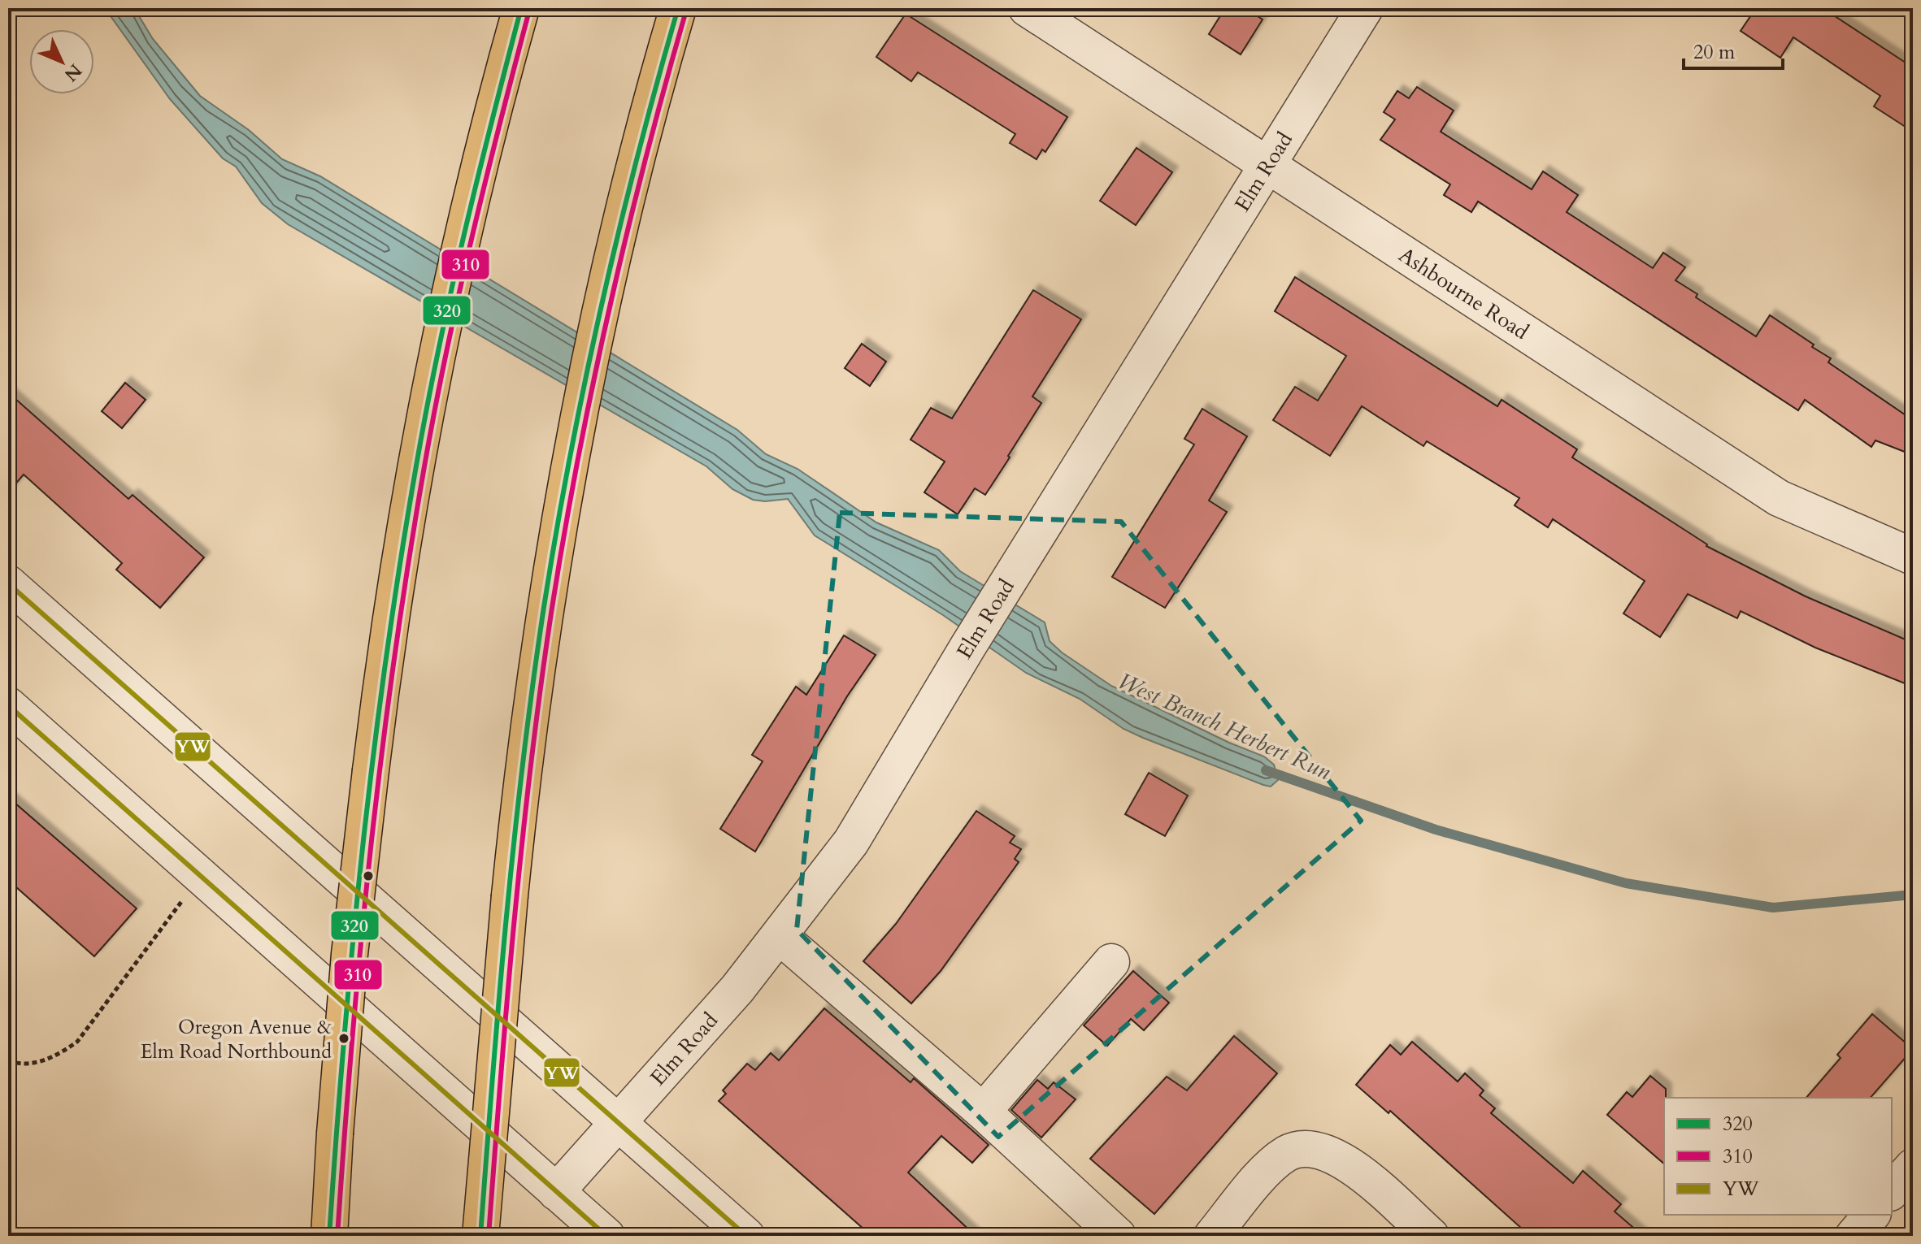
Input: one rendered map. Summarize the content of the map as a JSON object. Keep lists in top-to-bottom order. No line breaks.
{"streets":{"street":["Elm Road","Ashbourne Road"]},"crossings":[["Elm Road","Ashbourne Road"]],"water":["West Branch Herbert Run"],"places":["Oregon Avenue & Elm Road Northbound"],"lines":["transit line 320","transit line 310","transit line YW"],"legend":["320","310","YW"],"scale_bar":"20 m","north":"bottom right"}
